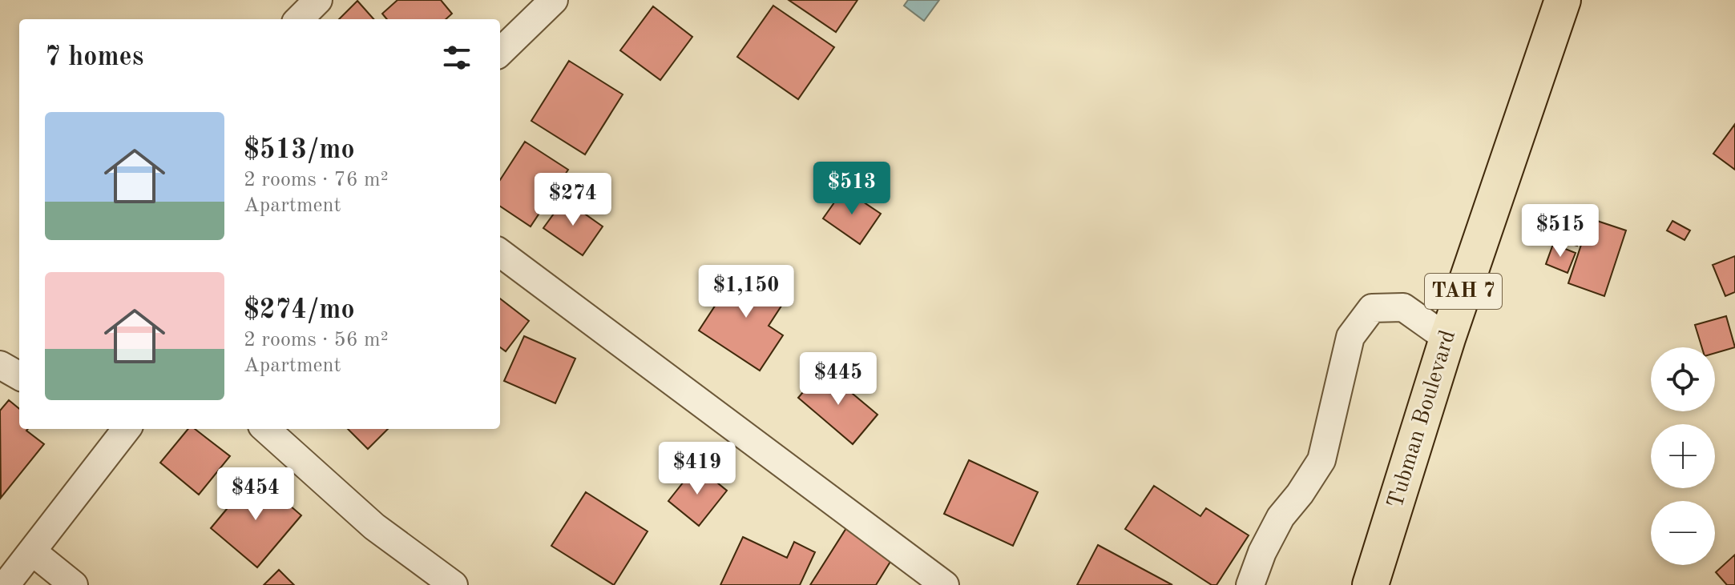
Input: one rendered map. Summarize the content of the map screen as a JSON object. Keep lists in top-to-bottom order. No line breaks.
{"streets":{"highway":["TAH 7","Tubman Boulevard"]},"page":{"heading":"7 homes","list":[{"name":"$513/mo","note":"2 rooms · 76 m² · Apartment"},{"name":"$274/mo","note":"2 rooms · 56 m² · Apartment"}],"price":["$513","$274","$515","$1,150","$445","$419","$454"],"map_buttons":["+","−"]}}
